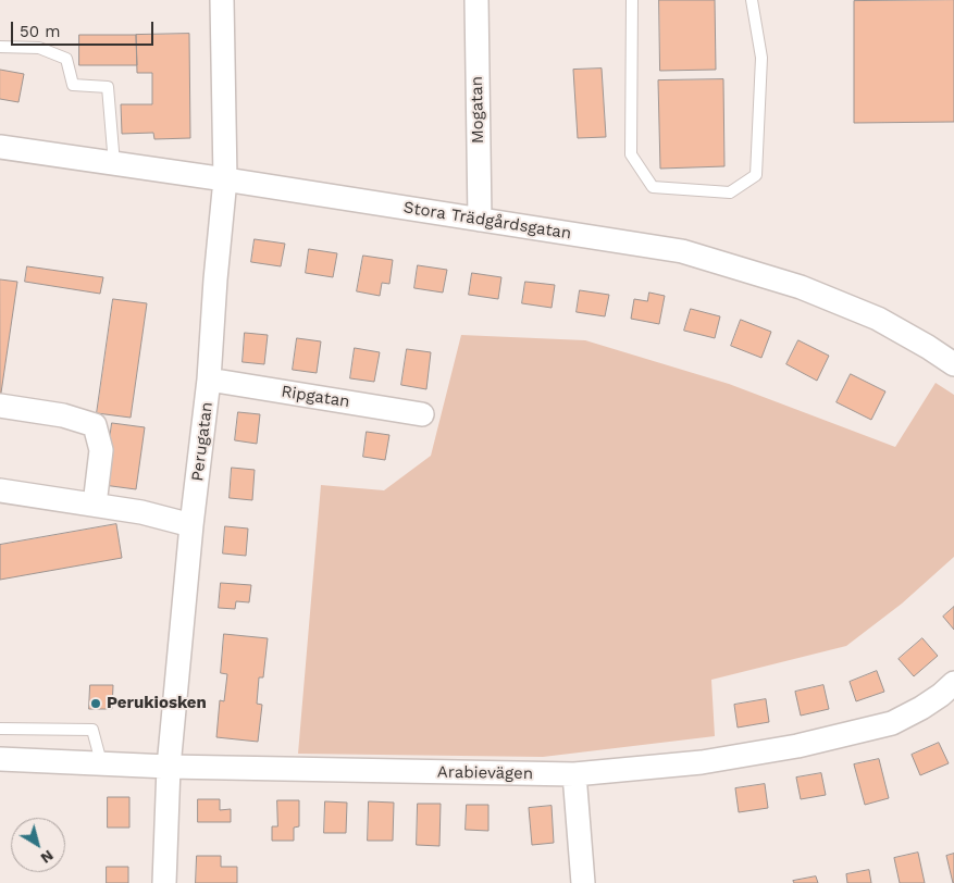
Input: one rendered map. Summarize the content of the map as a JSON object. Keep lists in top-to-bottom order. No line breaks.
{"streets":{"street":["Mogatan","Stora Trädgårdsgatan","Ripgatan","Perugatan","Arabievägen"]},"crossings":[["Mogatan","Stora Trädgårdsgatan"],["Stora Trädgårdsgatan","Perugatan"],["Ripgatan","Perugatan"],["Perugatan","Arabievägen"]],"places":["Perukiosken"],"scale_bar":"50 m","north":"bottom right"}
